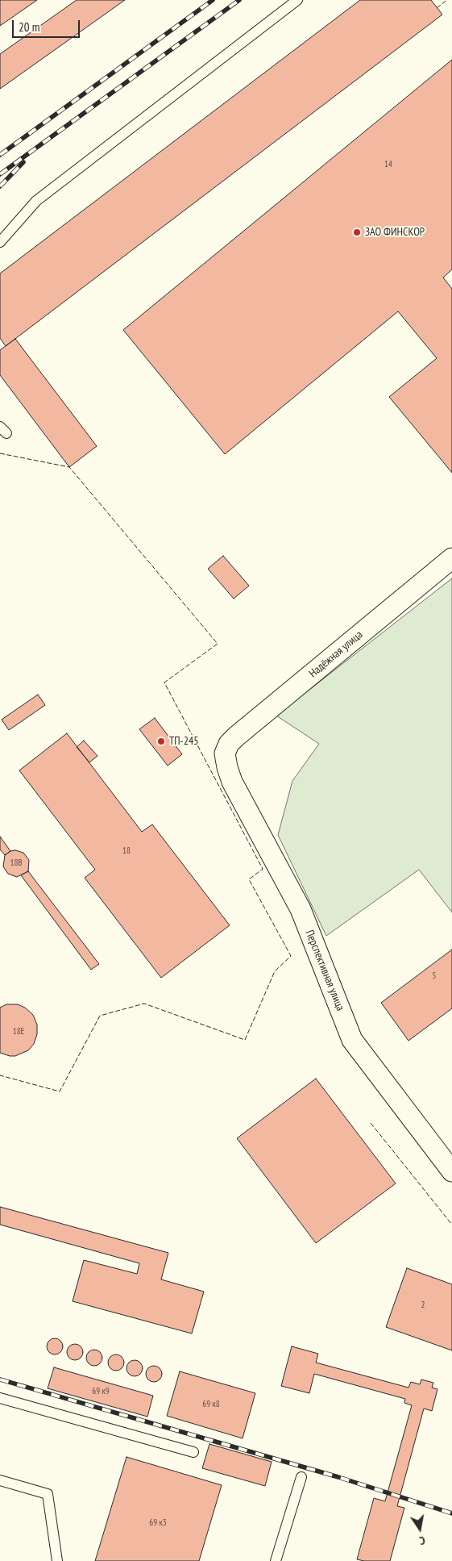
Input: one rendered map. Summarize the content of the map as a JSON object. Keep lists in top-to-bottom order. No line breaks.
{"streets":{"street":["Надёжная улица","Перспективная улица"]},"crossings":[["Надёжная улица","Перспективная улица"]],"places":["ЗАО ФИНСКОР","ТП-245"],"house_numbers":["14","18","18В","5","18Е","2","69 к9","69 к8","69 к3"],"scale_bar":"20 m","north":"bottom"}
